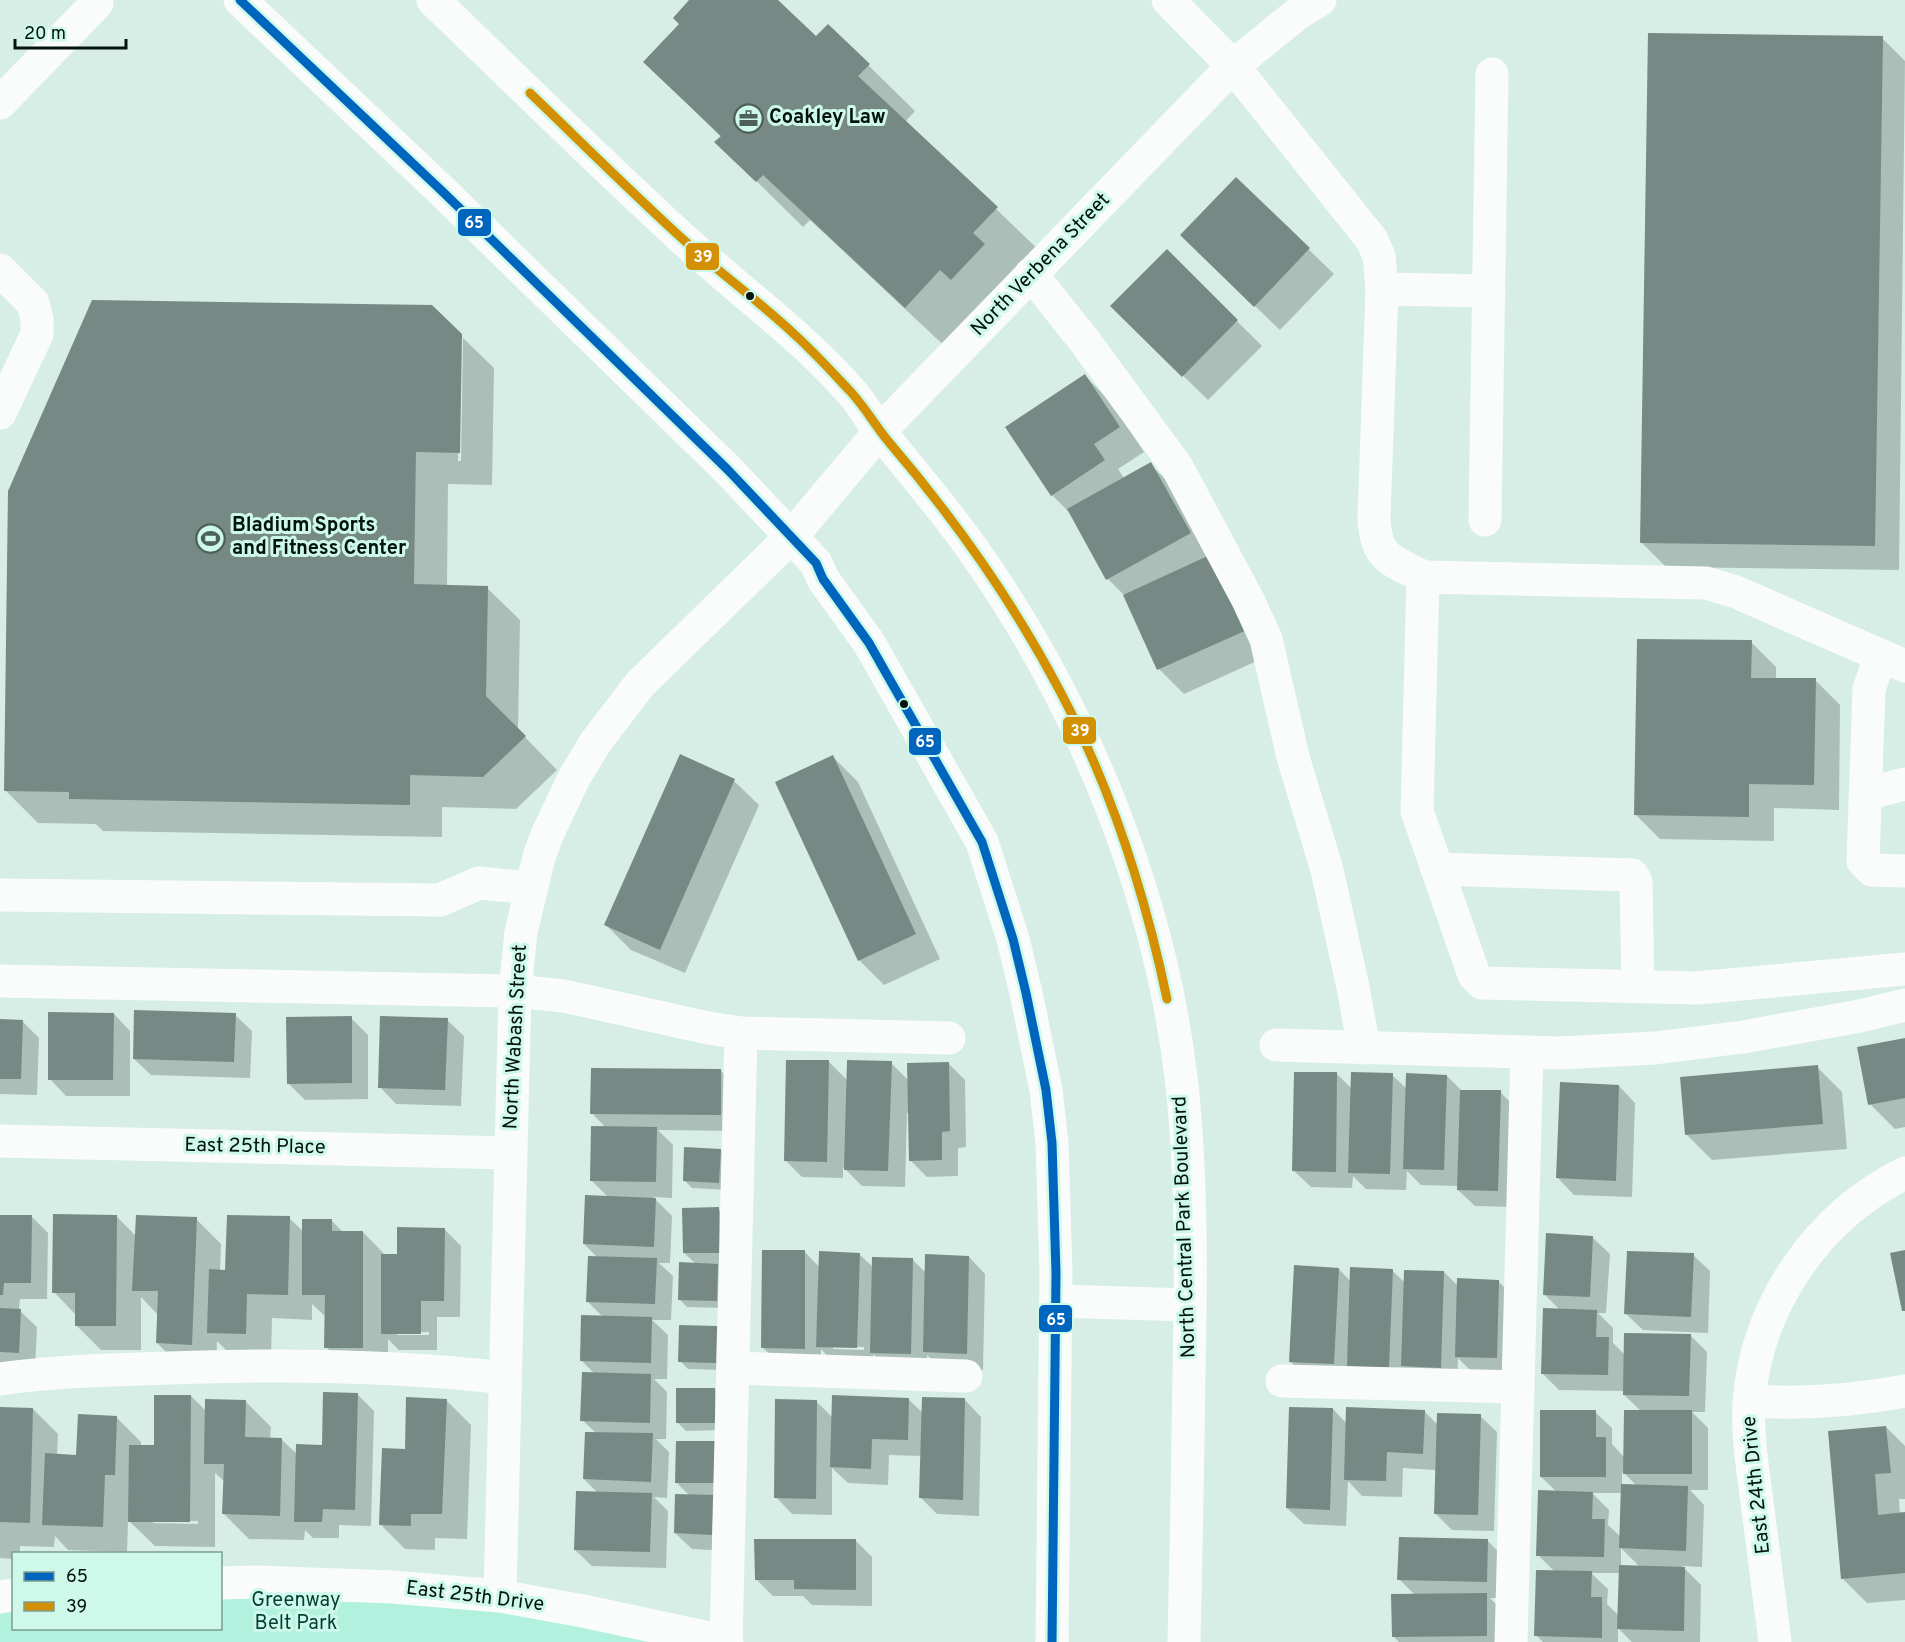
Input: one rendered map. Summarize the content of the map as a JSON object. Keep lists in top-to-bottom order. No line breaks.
{"streets":{"main road":["North Verbena Street","North Wabash Street","East 25th Place","North Central Park Boulevard","East 24th Drive","East 25th Drive"]},"crossings":[["North Verbena Street","North Wabash Street"],["North Verbena Street","North Central Park Boulevard"],["North Wabash Street","East 25th Place"],["North Wabash Street","East 25th Drive"]],"parks":["Greenway Belt Park"],"places":{"office":["Coakley Law"],"sports":["Bladium Sports and Fitness Center"]},"lines":["transit line 65","transit line 39"],"legend":["65","39"],"scale_bar":"20 m"}
